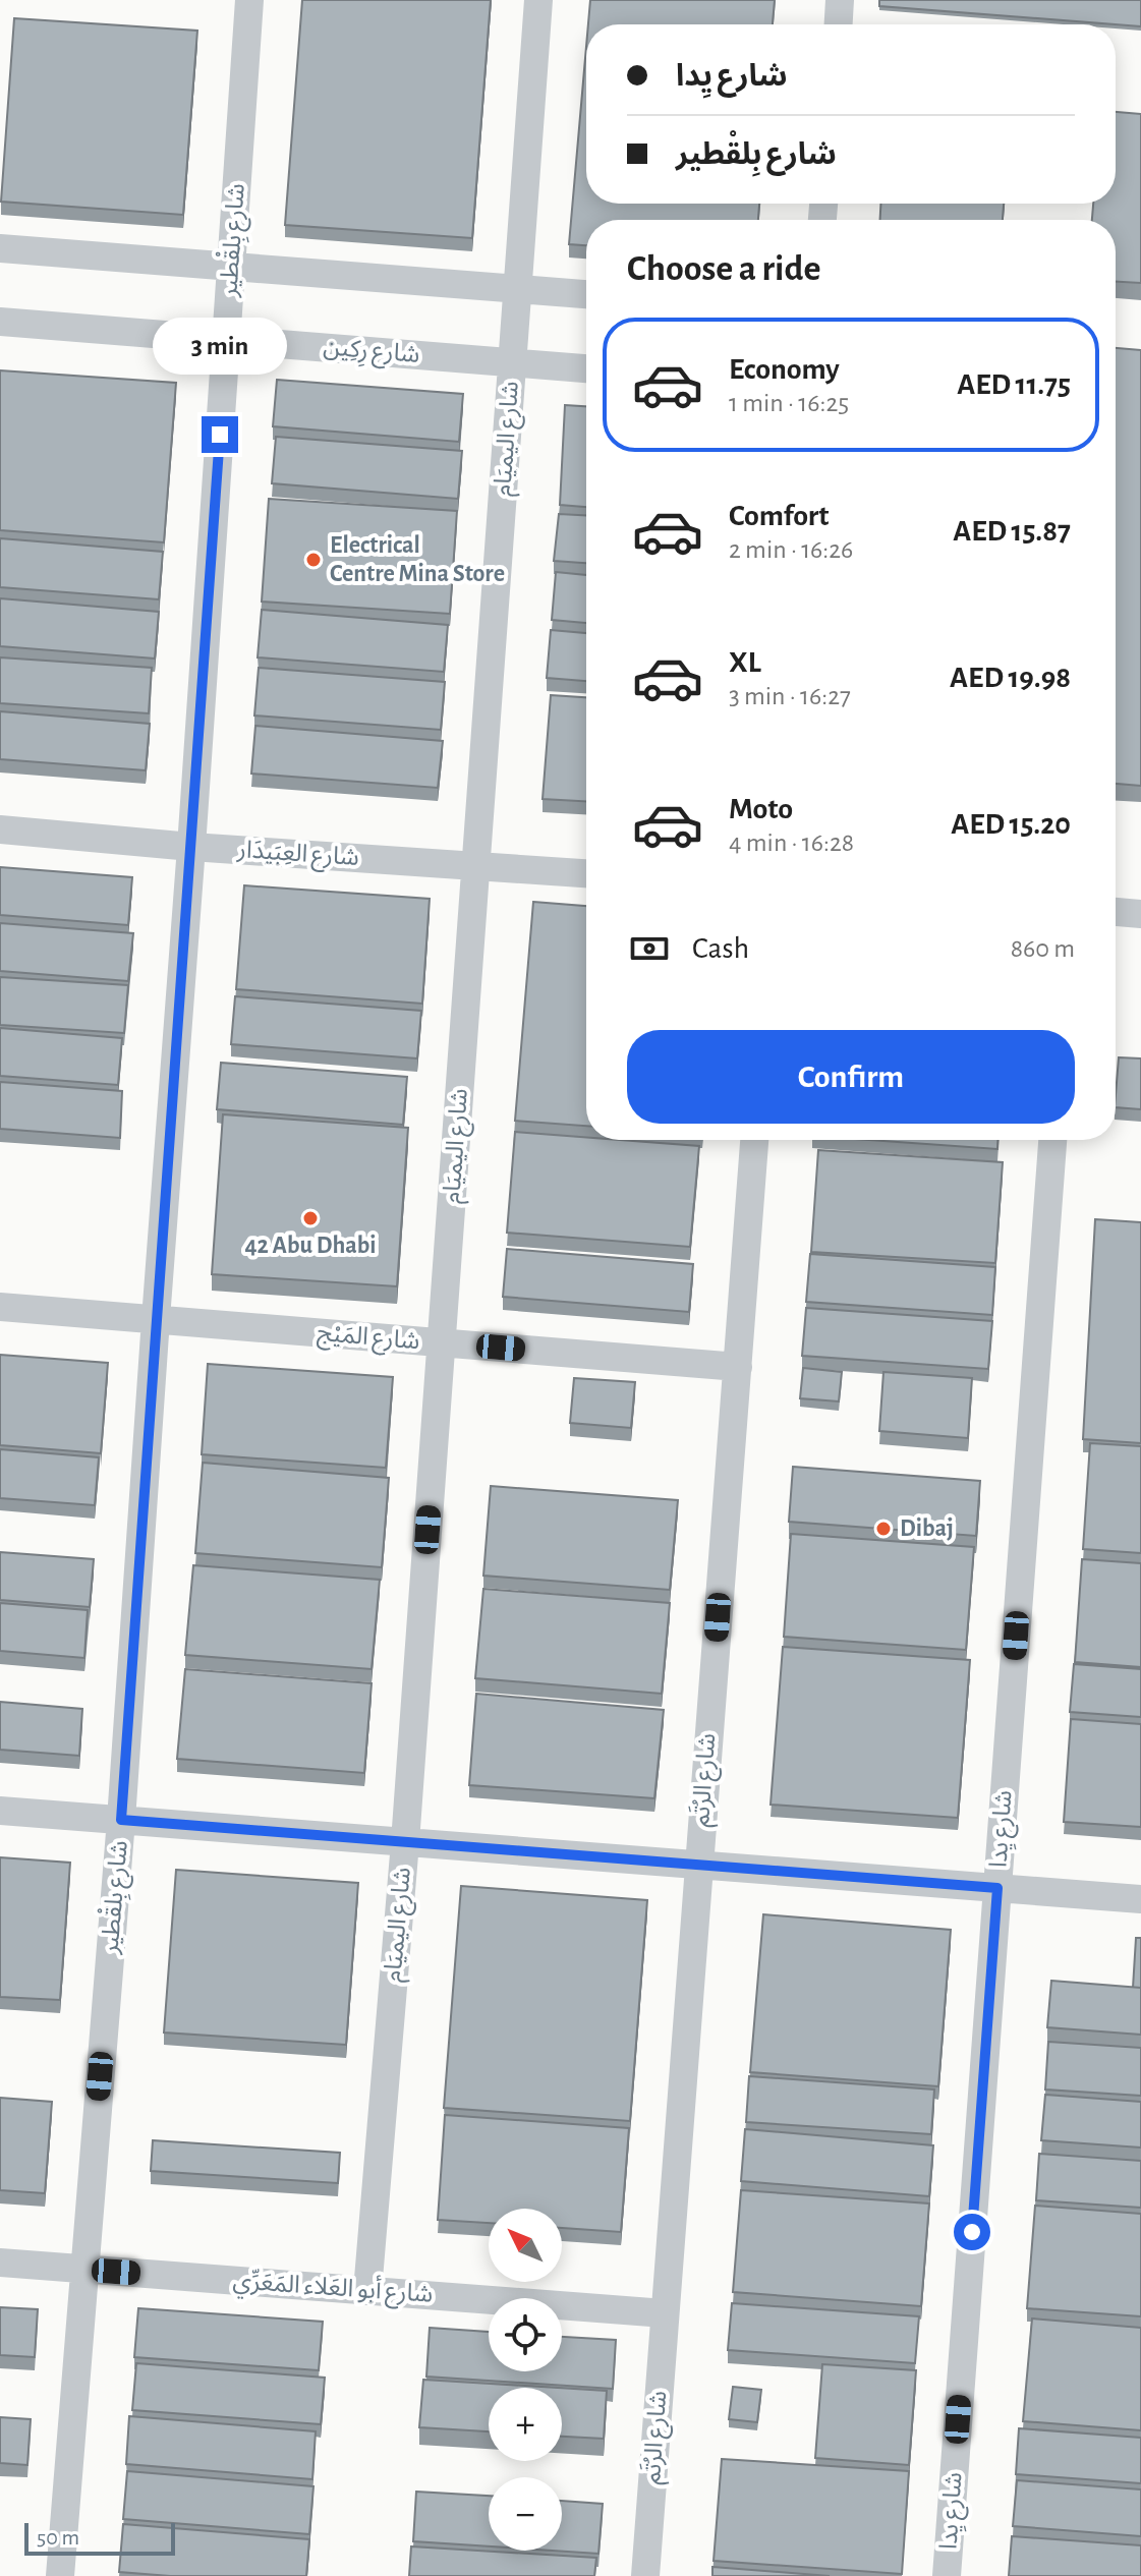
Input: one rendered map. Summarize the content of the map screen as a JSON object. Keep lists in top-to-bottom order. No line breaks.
{"streets":{"street":["شارع بِلقْطير","شارع رِكِين","شارع اليميَام","شارع العِبَيدَار","شارع المَيْج","شارع الرُتَم","شارع يِدا","شارع أبو العَلاء المَعَرِّي"]},"crossings":[["شارع بِلقْطير","شارع رِكِين"],["شارع بِلقْطير","شارع العِبَيدَار"],["شارع بِلقْطير","شارع المَيْج"],["شارع بِلقْطير","شارع أبو العَلاء المَعَرِّي"],["شارع رِكِين","شارع اليميَام"],["شارع اليميَام","شارع العِبَيدَار"],["شارع اليميَام","شارع المَيْج"],["شارع اليميَام","شارع أبو العَلاء المَعَرِّي"],["شارع المَيْج","شارع الرُتَم"],["شارع الرُتَم","شارع أبو العَلاء المَعَرِّي"]],"places":["Electrical Centre Mina Store","42 Abu Dhabi","Dibaj"],"scale_bar":"50 m","north":"top left","page":{"banner":["شارع يِدا","شارع بِلقْطير"],"heading":"Choose a ride","bubble":"3 min","list":[{"name":"Economy","note":"1 min · 16:25","value":"AED 11.75"},{"name":"Comfort","note":"2 min · 16:26","value":"AED 15.87"},{"name":"XL","note":"3 min · 16:27","value":"AED 19.98"},{"name":"Moto","note":"4 min · 16:28","value":"AED 15.20"}],"pay":["Cash","860 m"],"buttons":"Confirm","map_buttons":["+","−"],"scale":"50 m"}}
